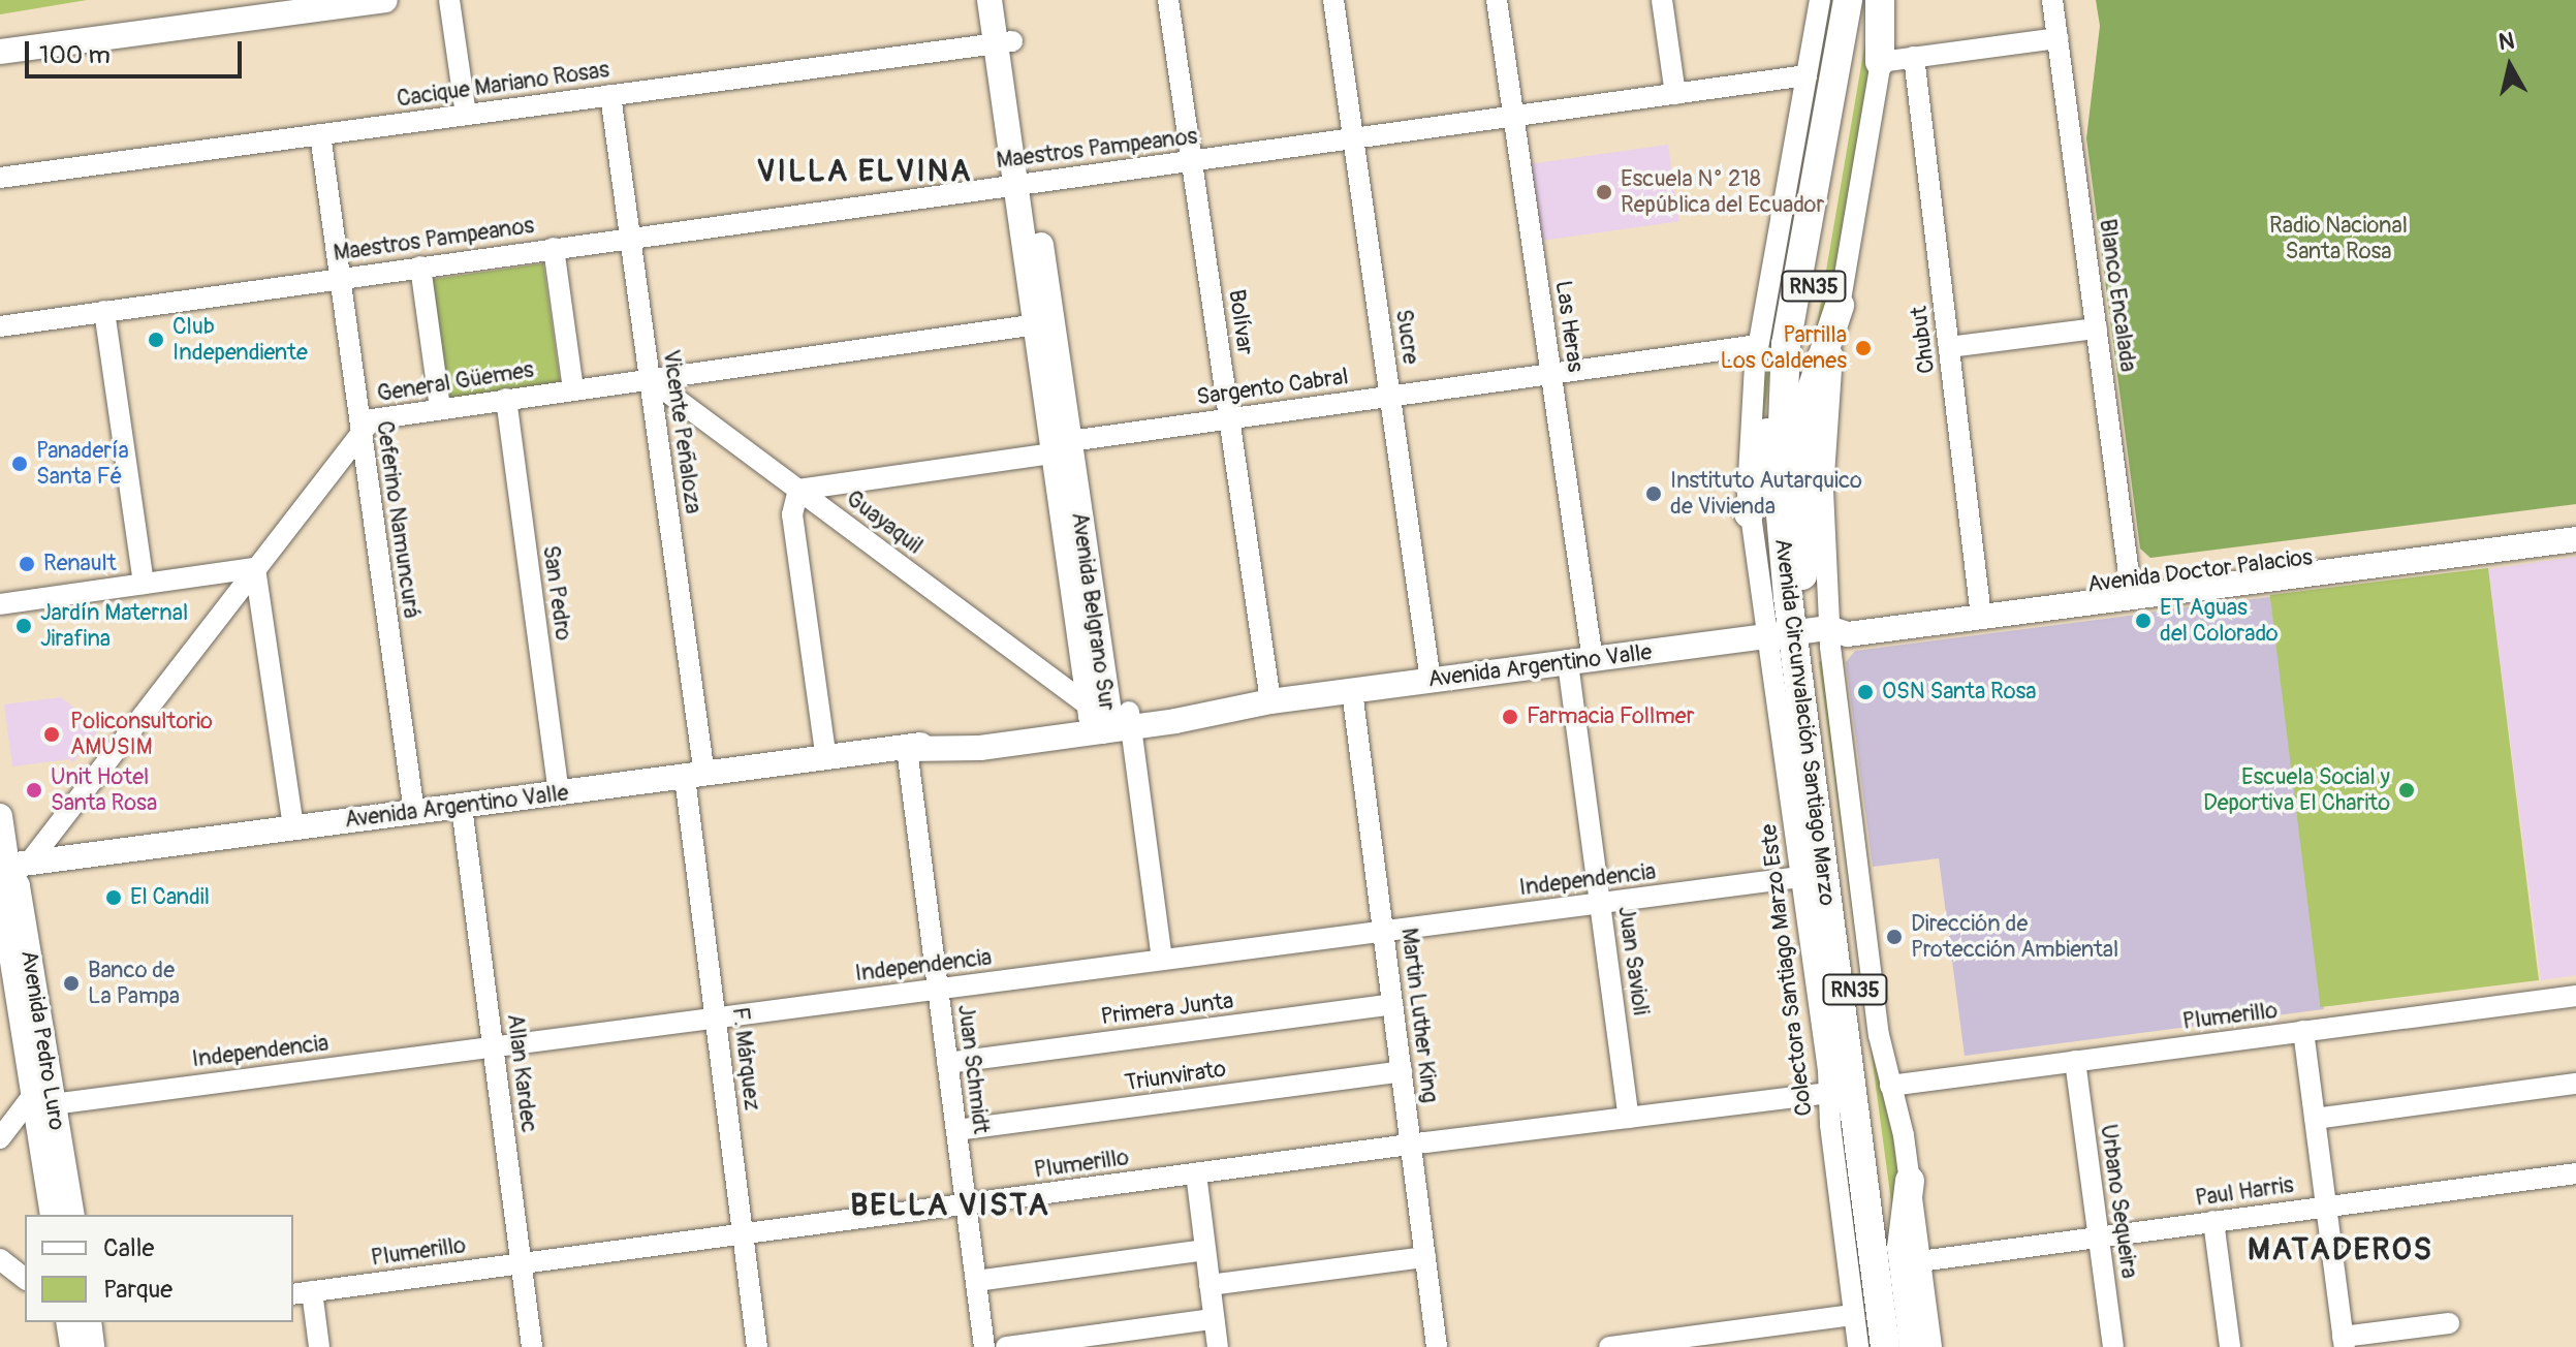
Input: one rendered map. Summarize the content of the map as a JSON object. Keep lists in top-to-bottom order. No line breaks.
{"streets":{"highway":["RN35","Avenida Circunvalación Santiago Marzo"],"main road":["Avenida Doctor Palacios","Avenida Belgrano Sur","Avenida Argentino Valle","Avenida Pedro Luro"],"street":["Cacique Mariano Rosas","Maestros Pampeanos","Blanco Encalada","Bolívar","Las Heras","Sucre","Chubut","General Güemes","Sargento Cabral","Vicente Peñaloza","Ceferino Namuncurá","Guayaquil","San Pedro","Independencia","Juan Savioli","Colectora Santiago Marzo Este","Primera Junta","Martin Luther King","Plumerillo","F. Márquez","Juan Schmidt","Allan Kardec","Triunvirato","Paul Harris","Urbano Sequeira"]},"crossings":[["Cacique Mariano Rosas","Vicente Peñaloza"],["Cacique Mariano Rosas","Ceferino Namuncurá"],["Cacique Mariano Rosas","Avenida Belgrano Sur"],["Maestros Pampeanos","Bolívar"],["Maestros Pampeanos","Las Heras"],["Maestros Pampeanos","Sucre"],["Maestros Pampeanos","Vicente Peñaloza"],["Maestros Pampeanos","Ceferino Namuncurá"],["Maestros Pampeanos","Avenida Belgrano Sur"],["Maestros Pampeanos","Colectora Santiago Marzo Este"],["Blanco Encalada","Avenida Doctor Palacios"],["Bolívar","Sargento Cabral"],["Bolívar","Avenida Argentino Valle"],["Las Heras","Sargento Cabral"],["Las Heras","Avenida Argentino Valle"],["Las Heras","Juan Savioli"],["Sucre","Sargento Cabral"],["Sucre","Avenida Argentino Valle"],["Chubut","Avenida Doctor Palacios"],["General Güemes","Vicente Peñaloza"],["General Güemes","Ceferino Namuncurá"],["General Güemes","Guayaquil"],["General Güemes","San Pedro"],["General Güemes","Avenida Belgrano Sur"],["General Güemes","Avenida Argentino Valle"],["General Güemes","Avenida Pedro Luro"],["Sargento Cabral","Guayaquil"],["Sargento Cabral","Avenida Belgrano Sur"],["Sargento Cabral","Colectora Santiago Marzo Este"],["Vicente Peñaloza","Guayaquil"],["Vicente Peñaloza","Avenida Argentino Valle"],["Vicente Peñaloza","F. Márquez"],["Ceferino Namuncurá","Avenida Argentino Valle"],["Guayaquil","Avenida Belgrano Sur"],["Guayaquil","Avenida Argentino Valle"],["Avenida Doctor Palacios","Avenida Argentino Valle"],["Avenida Doctor Palacios","Avenida Circunvalación Santiago Marzo"],["Avenida Doctor Palacios","Colectora Santiago Marzo Este"],["San Pedro","Avenida Argentino Valle"],["Avenida Belgrano Sur","Avenida Argentino Valle"],["Avenida Argentino Valle","Avenida Circunvalación Santiago Marzo"],["Avenida Argentino Valle","Juan Savioli"],["Avenida Argentino Valle","Colectora Santiago Marzo Este"],["Avenida Argentino Valle","Martin Luther King"],["Avenida Argentino Valle","Avenida Pedro Luro"],["Avenida Argentino Valle","F. Márquez"],["Avenida Argentino Valle","Juan Schmidt"],["Avenida Argentino Valle","Allan Kardec"],["Avenida Circunvalación Santiago Marzo","Colectora Santiago Marzo Este"],["Avenida Circunvalación Santiago Marzo","Plumerillo"],["Independencia","Juan Savioli"],["Independencia","Colectora Santiago Marzo Este"],["Independencia","Martin Luther King"],["Independencia","Avenida Pedro Luro"],["Independencia","F. Márquez"],["Independencia","Juan Schmidt"],["Independencia","Allan Kardec"],["Juan Savioli","Plumerillo"],["Colectora Santiago Marzo Este","Plumerillo"],["Colectora Santiago Marzo Este","Paul Harris"],["Primera Junta","Martin Luther King"],["Primera Junta","Juan Schmidt"],["Martin Luther King","Plumerillo"],["Martin Luther King","Triunvirato"],["Plumerillo","F. Márquez"],["Plumerillo","Juan Schmidt"],["Plumerillo","Allan Kardec"],["Plumerillo","Urbano Sequeira"],["Juan Schmidt","Triunvirato"],["Paul Harris","Urbano Sequeira"]],"districts":["VILLA ELVINA","BELLA VISTA","MATADEROS"],"parks":["Radio Nacional Santa Rosa"],"places":["Escuela N° 218 República del Ecuador","Club Independiente","Parrilla Los Caldenes","Panadería Santa Fé","Instituto Autarquico de Vivienda","Renault","ET Aguas del Colorado","Jardín Maternal Jirafina","OSN Santa Rosa","Farmacia Follmer","Policonsultorio AMUSIM","Unit Hotel Santa Rosa","Escuela Social y Deportiva El Charito","El Candil","Dirección de Protección Ambiental","Banco de La Pampa"],"legend":["Calle","Parque"],"scale_bar":"100 m","north":"top"}
